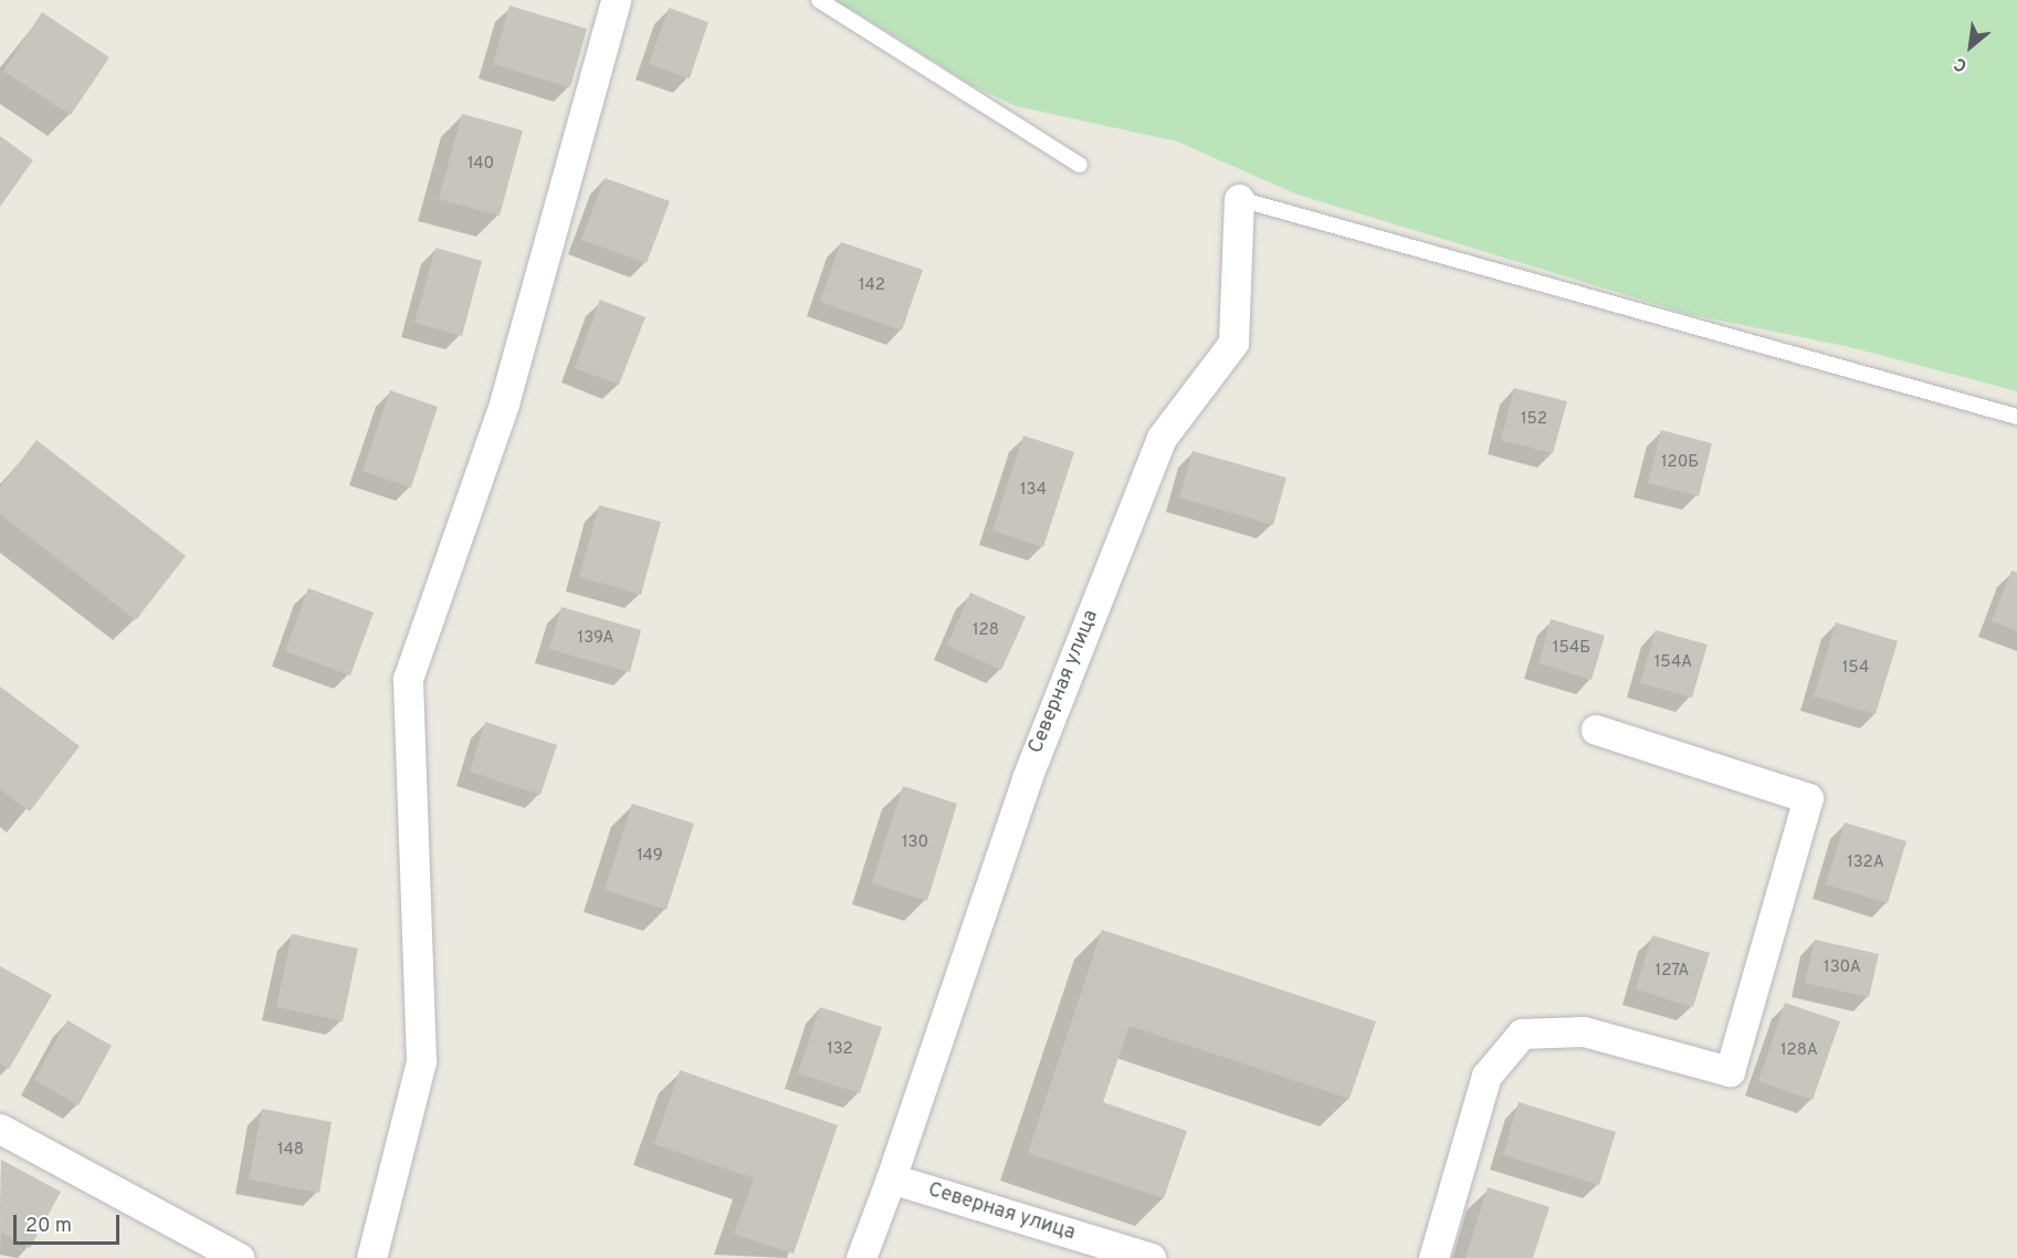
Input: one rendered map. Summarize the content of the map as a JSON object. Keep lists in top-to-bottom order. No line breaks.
{"streets":{"street":["Северная улица"]},"house_numbers":["140","142","152","120Б","134","128","139А","154Б","154А","154","130","149","132А","130А","127А","132","128А","148"],"scale_bar":"20 m","north":"bottom left"}
